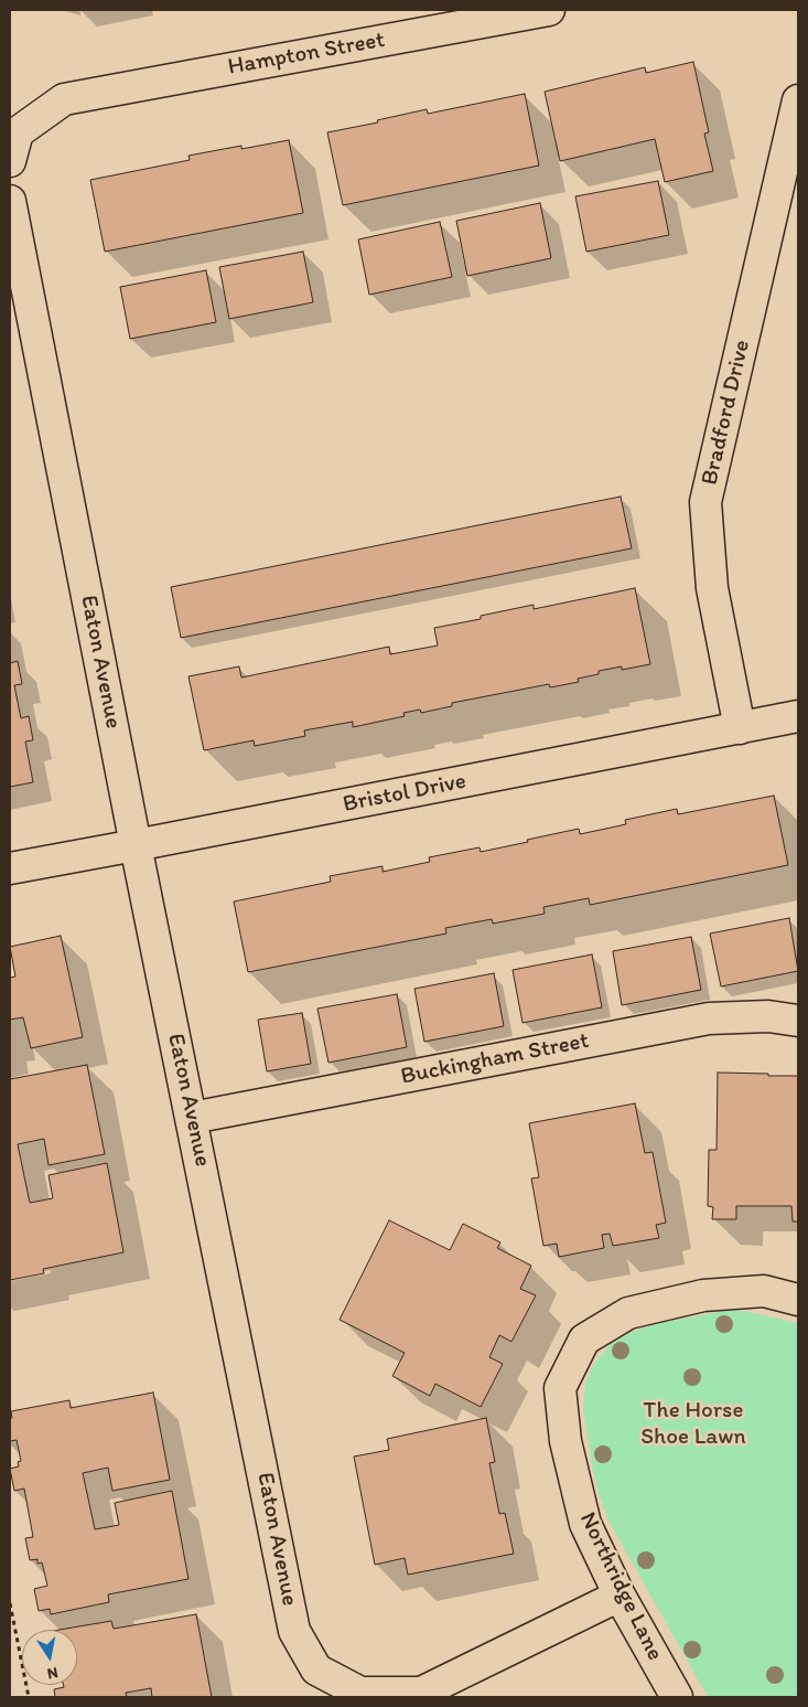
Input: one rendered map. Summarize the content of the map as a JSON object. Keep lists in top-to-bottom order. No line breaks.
{"streets":{"street":["Hampton Street","Bradford Drive","Eaton Avenue","Bristol Drive","Buckingham Street","Northridge Lane"]},"crossings":[["Bradford Drive","Bristol Drive"],["Eaton Avenue","Bristol Drive"],["Eaton Avenue","Buckingham Street"],["Eaton Avenue","Northridge Lane"]],"parks":["The Horse Shoe Lawn"],"north":"bottom"}
